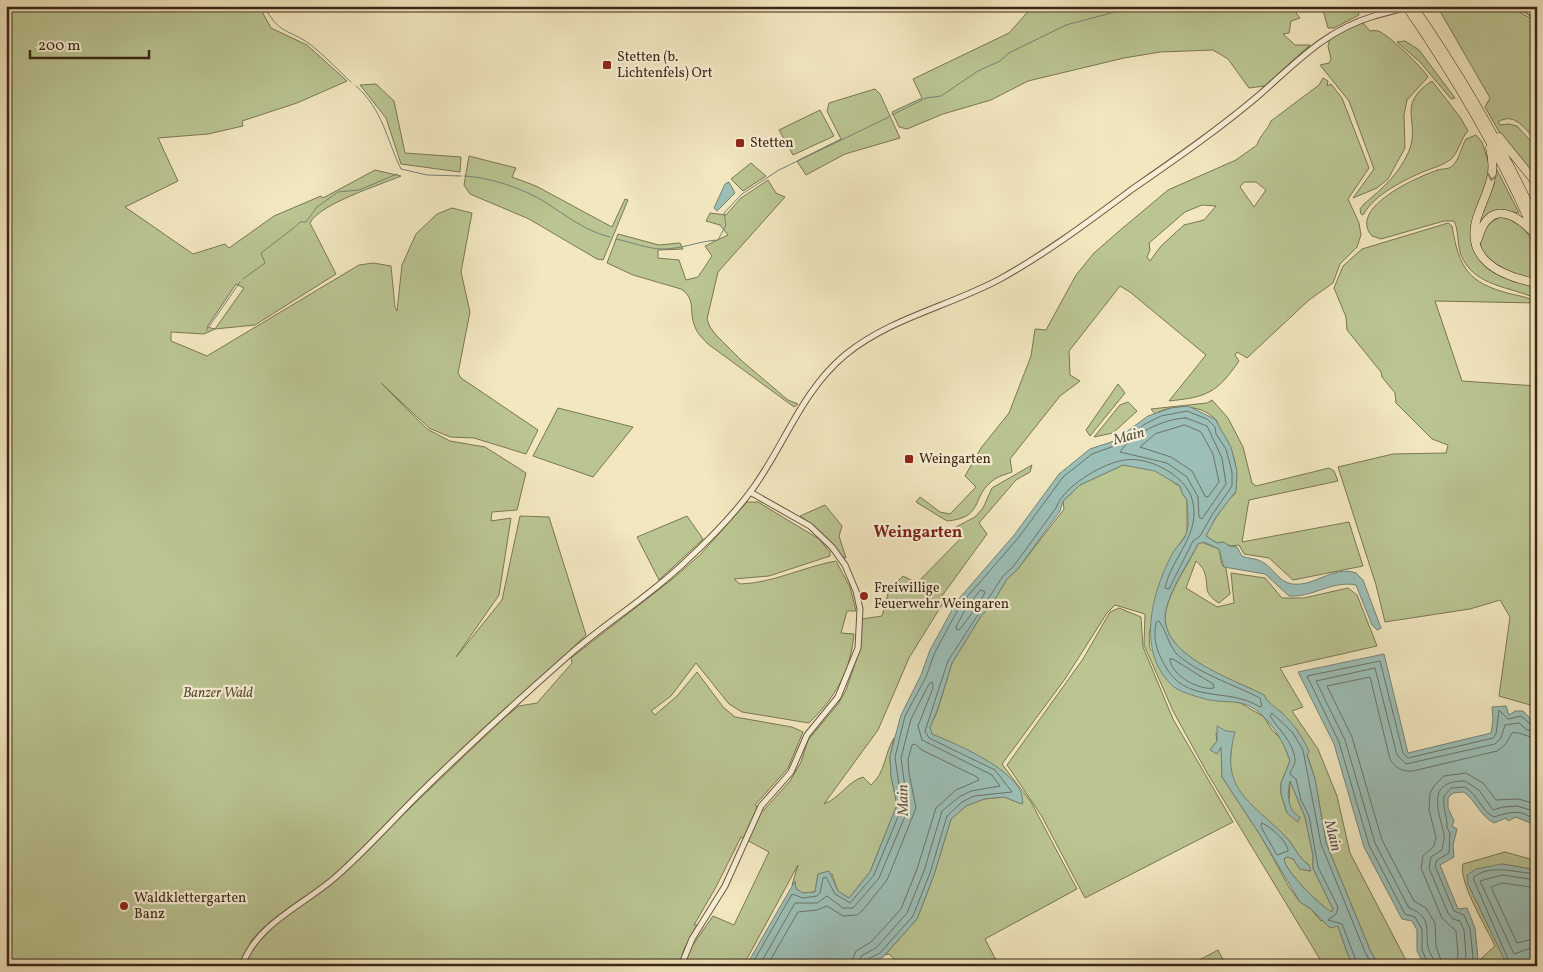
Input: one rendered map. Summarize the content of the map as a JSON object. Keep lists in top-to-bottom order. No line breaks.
{"districts":["Weingarten"],"water":["Main"],"parks":["Banzer Wald"],"places":{"transit":["Stetten (b. Lichtenfels) Ort","Stetten","Weingarten"],"other":["Freiwillige Feuerwehr Weingaren","Waldklettergarten Banz"]},"scale_bar":"200 m"}
